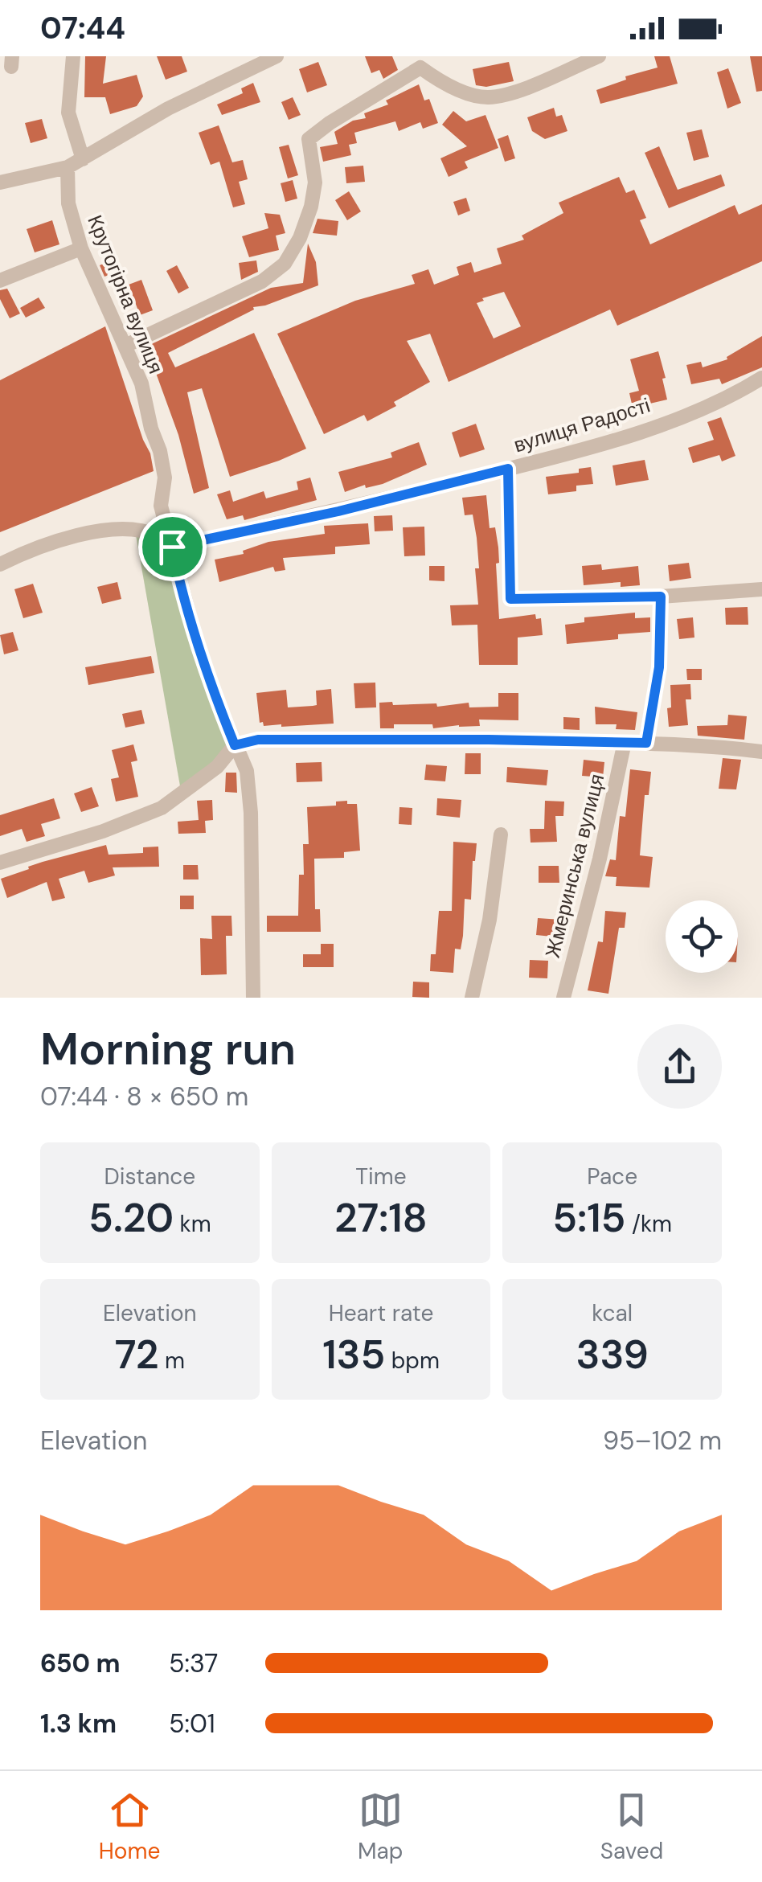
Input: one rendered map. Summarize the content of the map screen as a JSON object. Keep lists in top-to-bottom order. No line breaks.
{"streets":{"street":["Крутогірна вулиця","вулиця Радості","Жмеринська вулиця"]},"crossings":[["Крутогірна вулиця","вулиця Радості"]],"page":{"status":"07:44","heading":["Morning run","07:44 · 8 × 650 m"],"stats":[["Distance","5.20 km"],["Time","27:18"],["Pace","5:15 /km"],["Elevation","72 m"],["Heart rate","135 bpm"],["kcal","339"]],"chart":["Elevation","95–102 m"],"list":[{"name":"650 m","note":"5:37"},{"name":"1.3 km","note":"5:01"}],"tabs":["Home","Map","Saved"]}}
